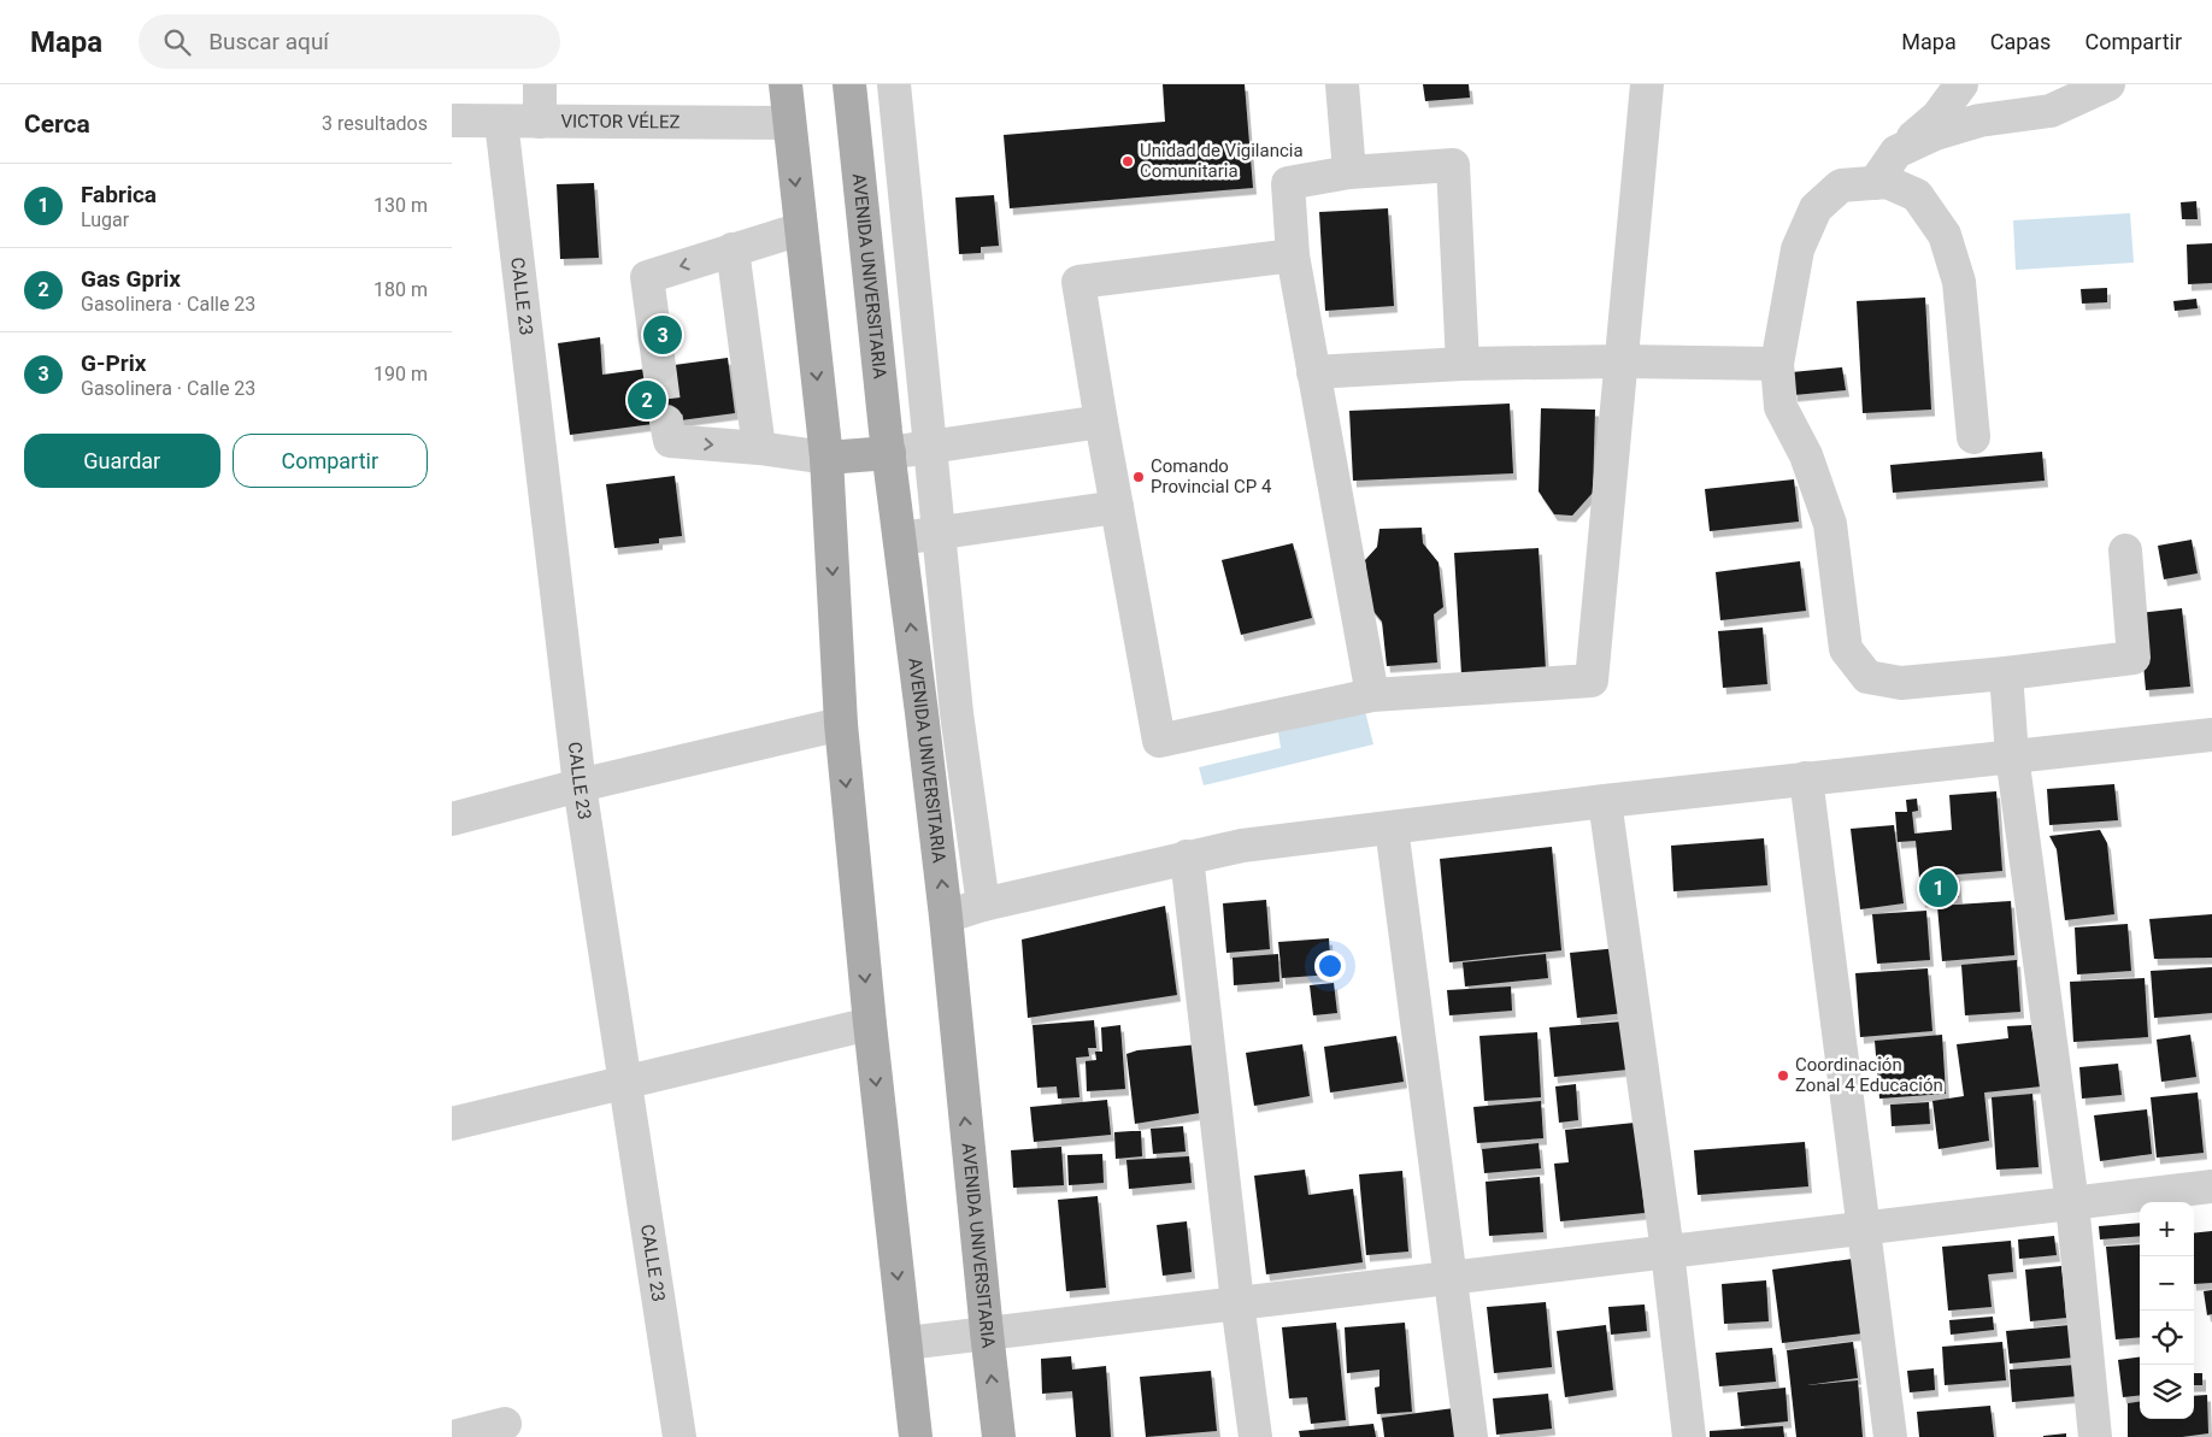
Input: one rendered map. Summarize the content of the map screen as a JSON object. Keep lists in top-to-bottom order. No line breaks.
{"streets":{"main road":["AVENIDA UNIVERSITARIA"],"street":["VICTOR VÉLEZ","CALLE 23"]},"crossings":[["VICTOR VÉLEZ","CALLE 23"]],"places":["Unidad de Vigilancia Comunitaria","Comando Provincial CP 4","Coordinación Zonal 4 Educación"],"page":{"header":"Mapa","search":"Buscar aquí","nav":["Mapa","Capas","Compartir"],"heading":["Cerca","3 resultados"],"list":[{"mark":"1","name":"Fabrica","note":"Lugar","value":"130 m"},{"mark":"2","name":"Gas Gprix","note":"Gasolinera · Calle 23","value":"180 m"},{"mark":"3","name":"G-Prix","note":"Gasolinera · Calle 23","value":"190 m"}],"pins":["3","2","1"],"buttons":["Guardar","Compartir"],"map_buttons":["+","−"]}}
